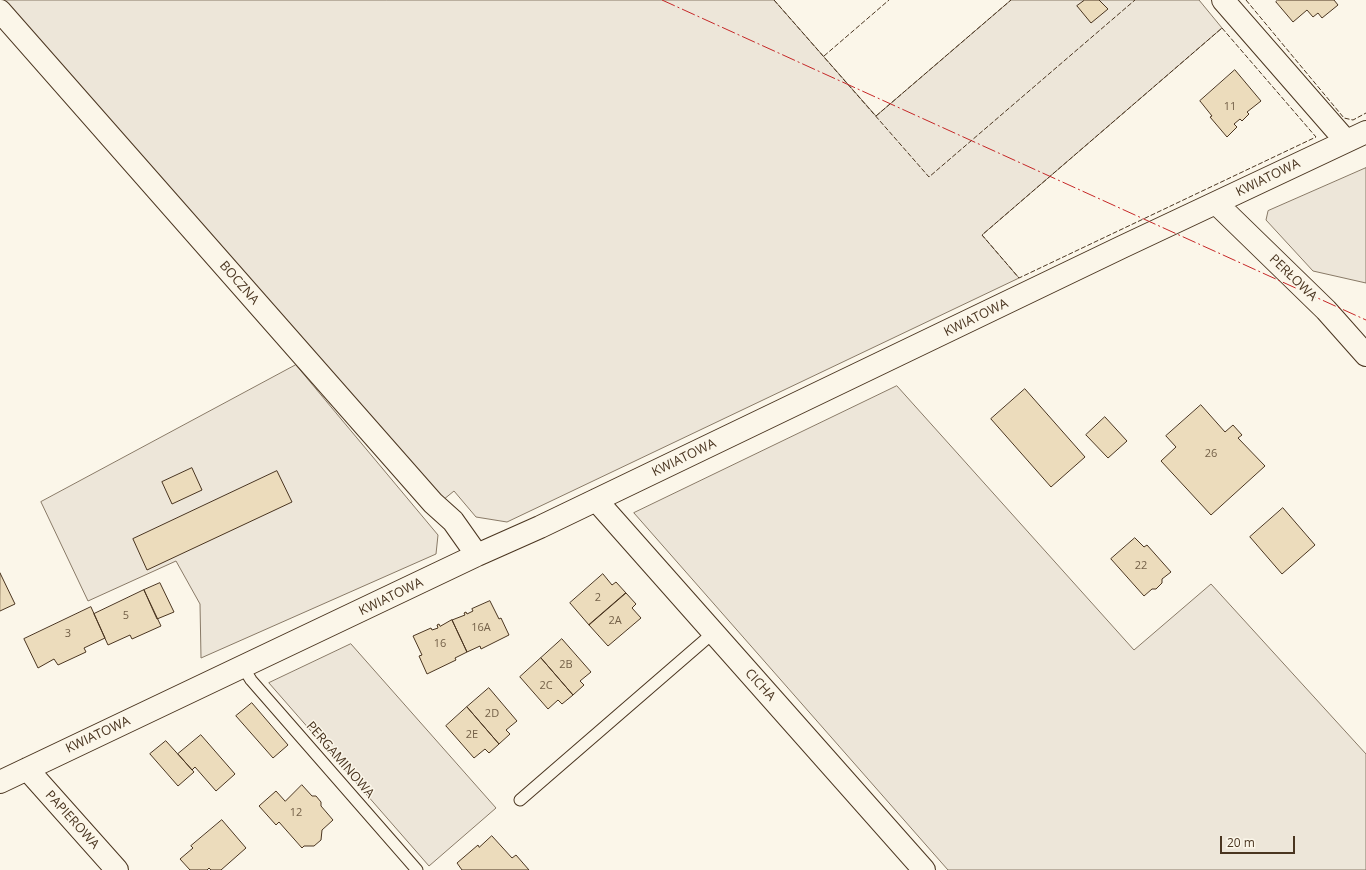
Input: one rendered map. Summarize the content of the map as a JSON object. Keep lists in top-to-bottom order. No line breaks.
{"streets":{"street":["KWIATOWA","PERŁOWA","BOCZNA","CICHA","PAPIEROWA"],"lane":["PERGAMINOWA"]},"crossings":[["KWIATOWA","PERŁOWA"],["KWIATOWA","BOCZNA"],["KWIATOWA","CICHA"],["KWIATOWA","PERGAMINOWA"],["KWIATOWA","PAPIEROWA"]],"house_numbers":["11","26","22","2","5","2A","16A","3","16","2B","2C","2D","2E","12"],"scale_bar":"20 m"}
